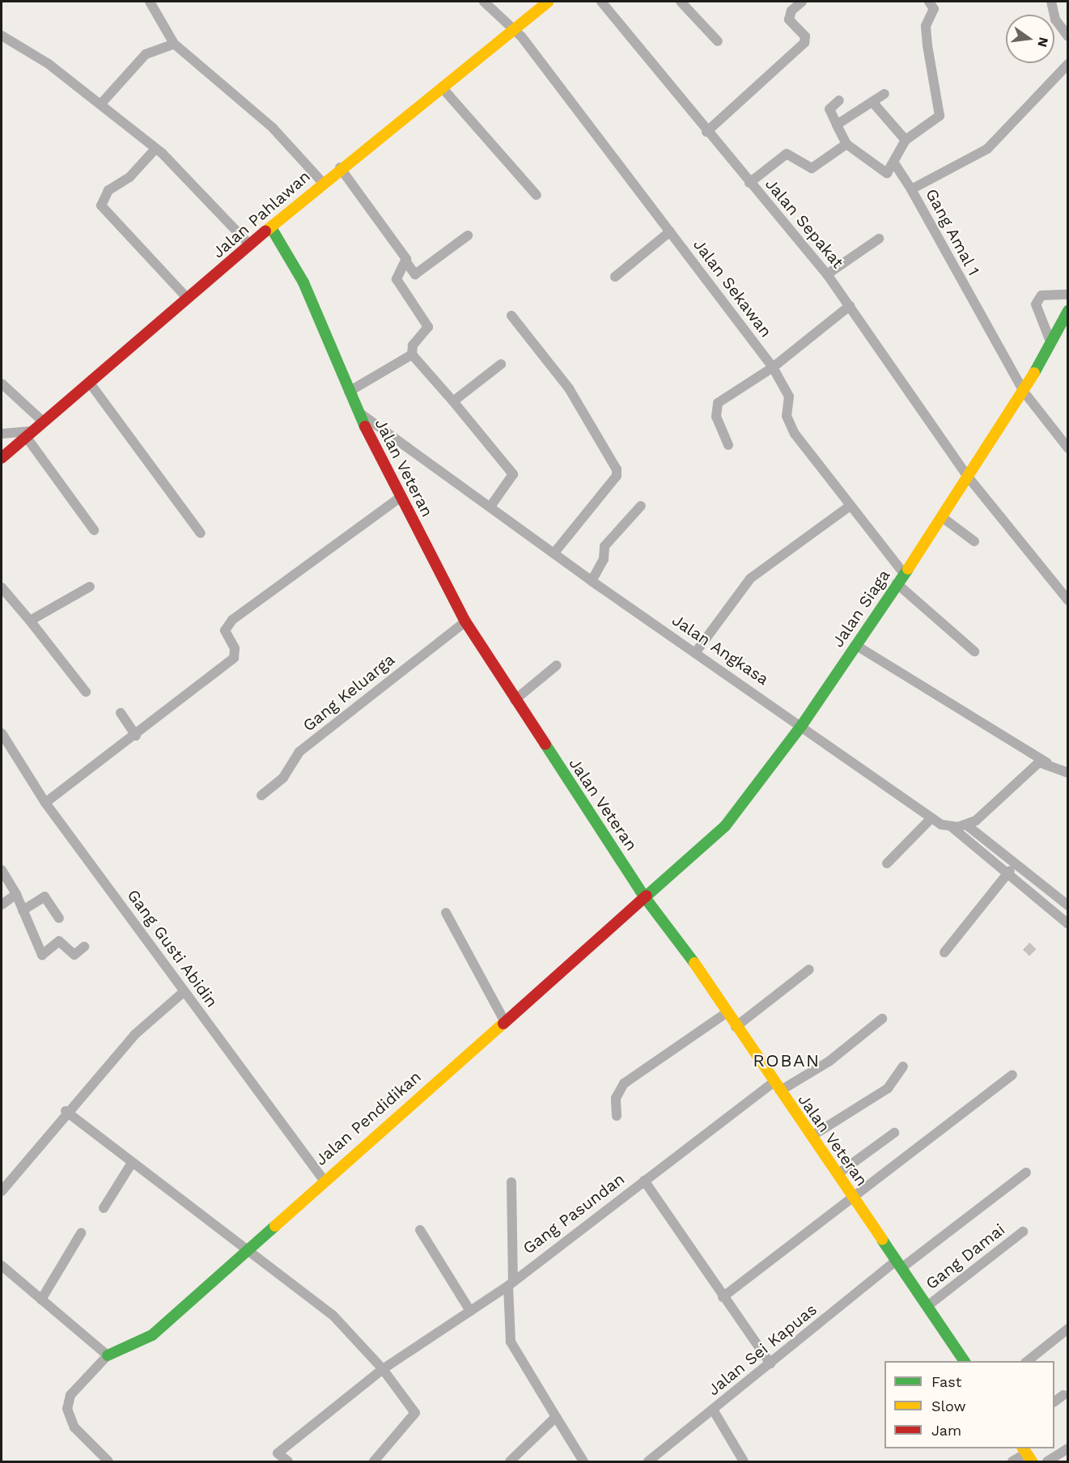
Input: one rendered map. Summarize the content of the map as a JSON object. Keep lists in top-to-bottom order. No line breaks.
{"streets":{"street":["Jalan Pahlawan","Jalan Sepakat","Gang Amal 1","Jalan Sekawan","Jalan Veteran","Jalan Siaga","Jalan Angkasa","Gang Keluarga","Gang Gusti Abidin","Jalan Pendidikan","Gang Pasundan","Gang Damai","Jalan Sei Kapuas"]},"crossings":[["Jalan Pahlawan","Jalan Sekawan"],["Jalan Pahlawan","Jalan Veteran"],["Jalan Sepakat","Jalan Siaga"],["Gang Amal 1","Jalan Siaga"],["Jalan Sekawan","Jalan Siaga"],["Jalan Veteran","Jalan Siaga"],["Jalan Veteran","Jalan Angkasa"],["Jalan Veteran","Gang Keluarga"],["Jalan Veteran","Jalan Pendidikan"],["Jalan Veteran","Gang Pasundan"],["Jalan Veteran","Gang Damai"],["Jalan Veteran","Jalan Sei Kapuas"],["Jalan Siaga","Jalan Angkasa"],["Jalan Siaga","Jalan Pendidikan"],["Gang Gusti Abidin","Jalan Pendidikan"]],"districts":["ROBAN"],"legend":["Fast","Slow","Jam"],"north":"right"}
